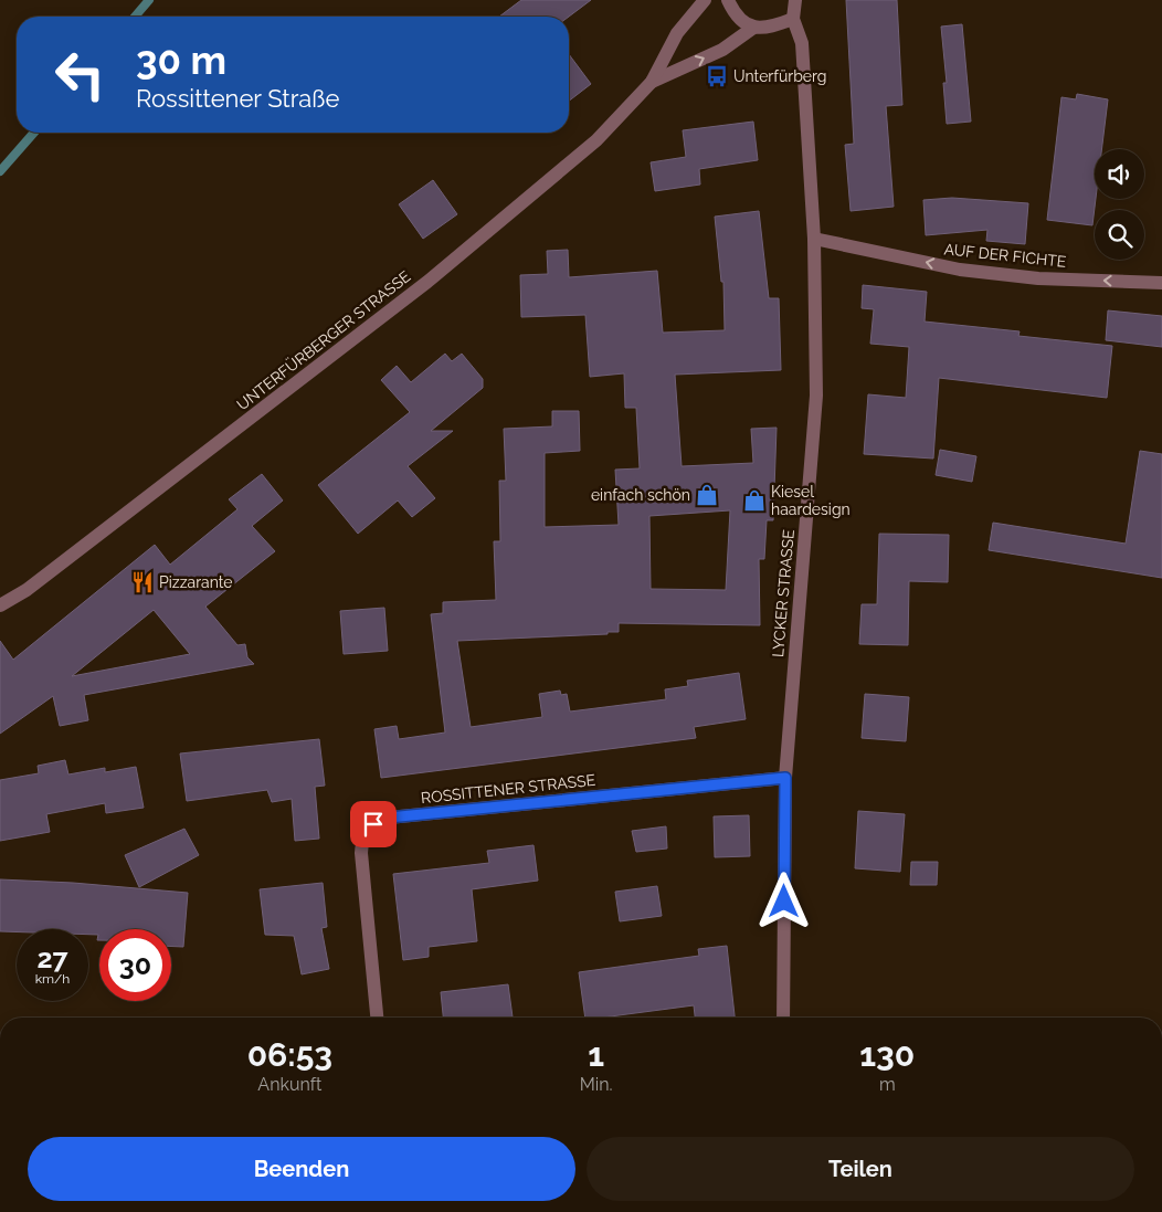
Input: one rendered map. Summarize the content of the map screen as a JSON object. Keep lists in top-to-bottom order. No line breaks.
{"streets":{"street":["AUF DER FICHTE","UNTERFÜRBERGER STRASSE","LYCKER STRASSE","ROSSITTENER STRASSE"]},"crossings":[["AUF DER FICHTE","LYCKER STRASSE"],["UNTERFÜRBERGER STRASSE","LYCKER STRASSE"],["LYCKER STRASSE","ROSSITTENER STRASSE"]],"one_way":["AUF DER FICHTE"],"places":{"bus stop":["Unterfürberg"],"shop":["einfach schön","Kiesel haardesign"],"restaurant":["Pizzarante"]},"page":{"turn":["30 m","Rossittener Straße"],"speed":"27 km/h","limit":"30","eta":["06:53","Ankunft","1","Min.","130","m"],"buttons":["Beenden","Teilen"]}}
